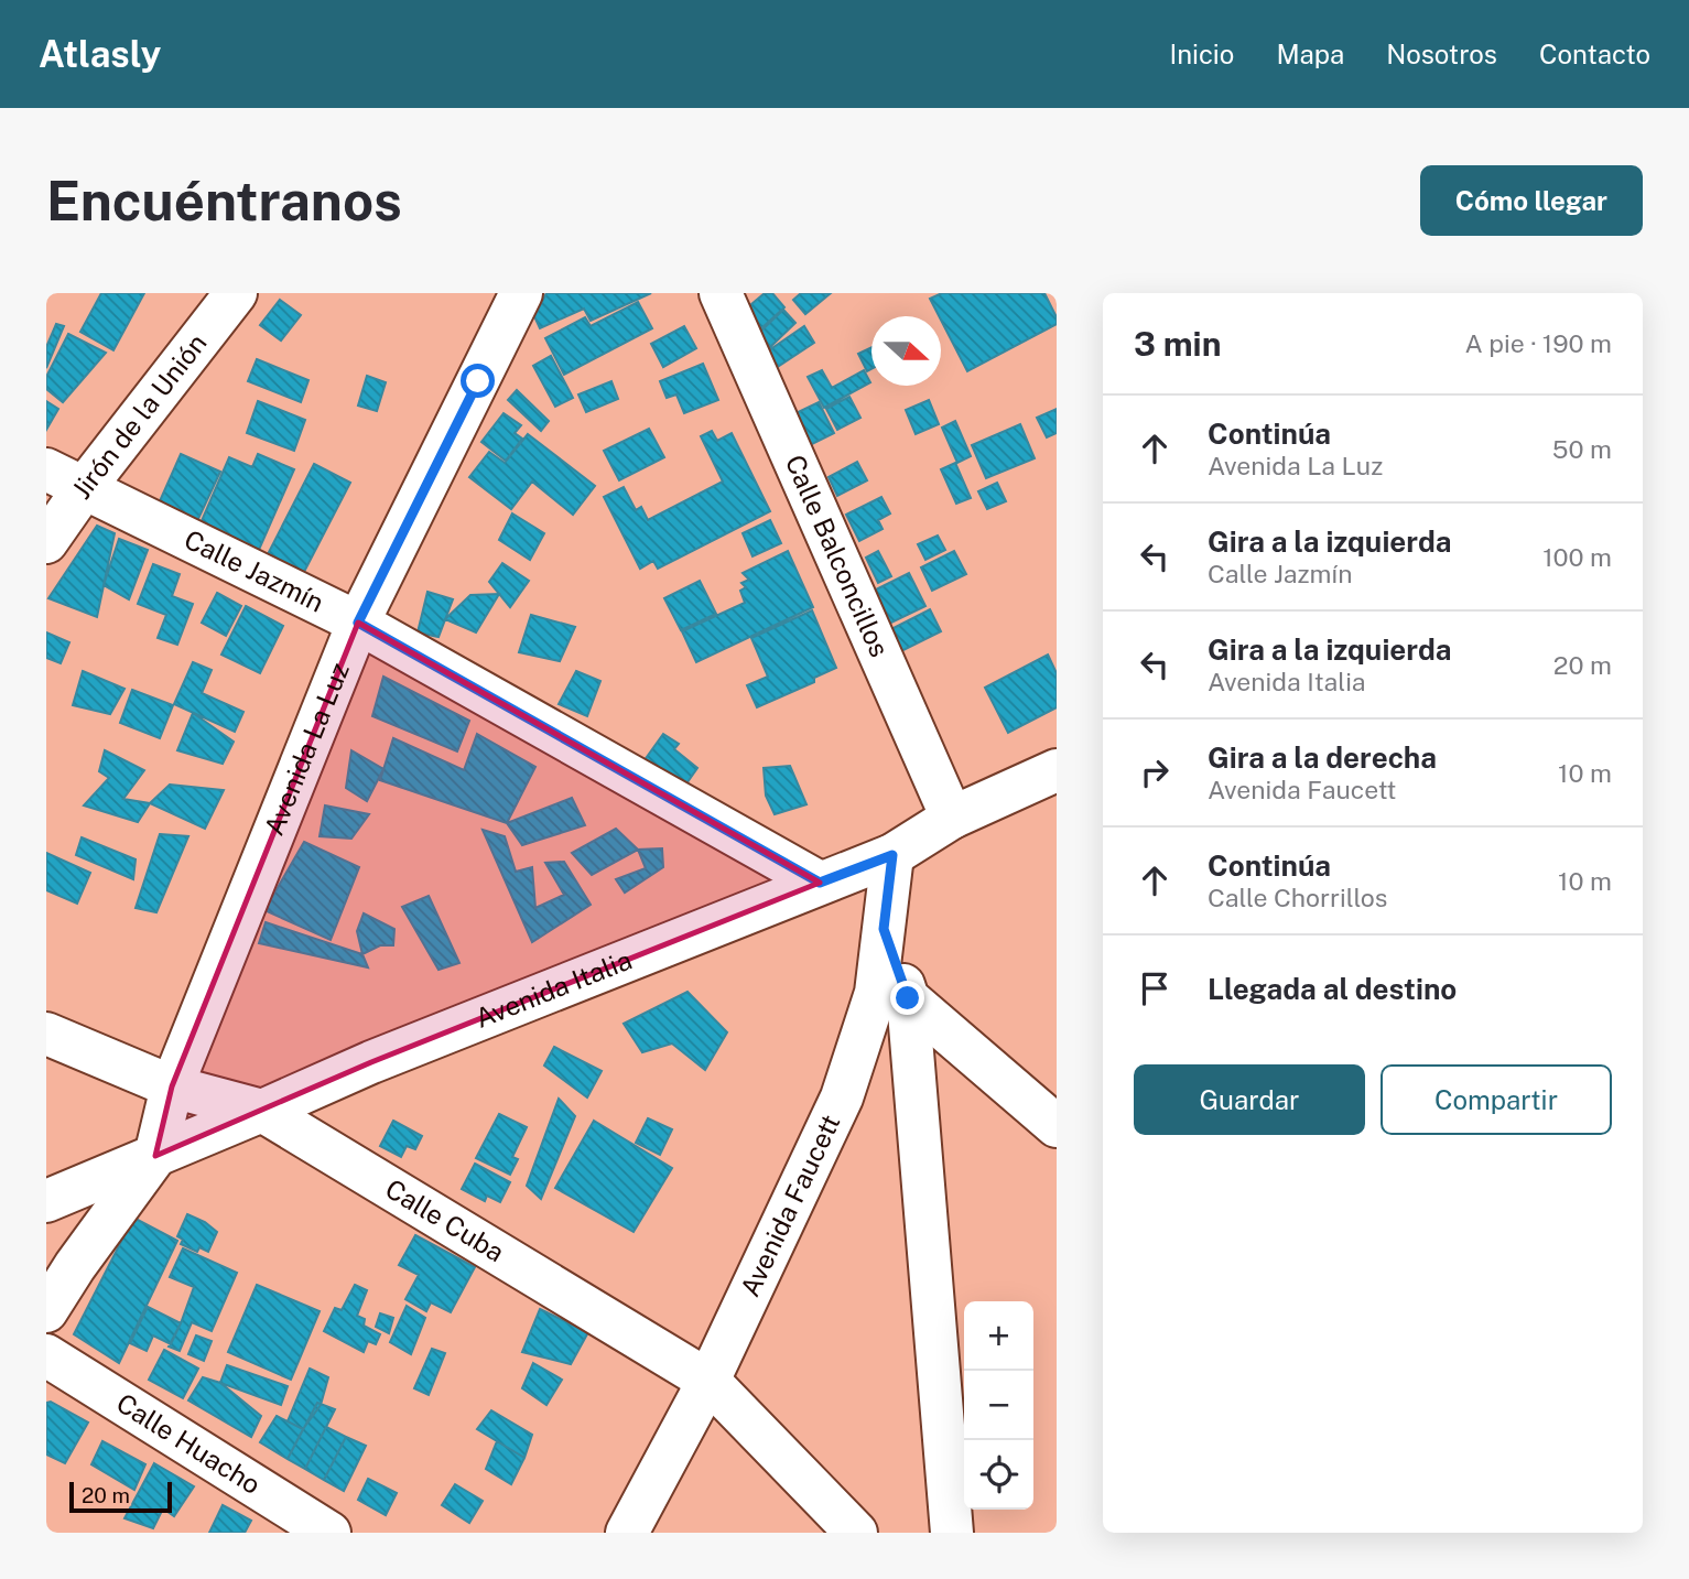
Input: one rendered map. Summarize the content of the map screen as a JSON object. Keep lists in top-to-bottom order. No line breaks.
{"streets":{"street":["Jirón de la Unión","Calle Balconcillos","Calle Jazmín","Avenida La Luz","Avenida Italia","Avenida Faucett","Calle Cuba","Calle Huacho"]},"crossings":[["Jirón de la Unión","Calle Jazmín"],["Calle Balconcillos","Avenida Italia"],["Calle Jazmín","Avenida La Luz"],["Calle Jazmín","Avenida Italia"],["Avenida La Luz","Avenida Italia"],["Avenida La Luz","Calle Cuba"],["Avenida Italia","Avenida Faucett"],["Avenida Italia","Calle Cuba"],["Avenida Faucett","Calle Cuba"]],"scale_bar":"20 m","north":"right","page":{"header":"Atlasly","nav":["Inicio","Mapa","Nosotros","Contacto"],"buttons":["Cómo llegar",["Guardar","Compartir"]],"title":"Encuéntranos","heading":["3 min","A pie · 190 m"],"list":[["Continúa","Avenida La Luz","50 m"],["Gira a la izquierda","Calle Jazmín","100 m"],["Gira a la izquierda","Avenida Italia","20 m"],["Gira a la derecha","Avenida Faucett","10 m"],["Continúa","Calle Chorrillos","10 m"],"Llegada al destino"],"map_buttons":["+","−"],"scale":"20 m"}}
